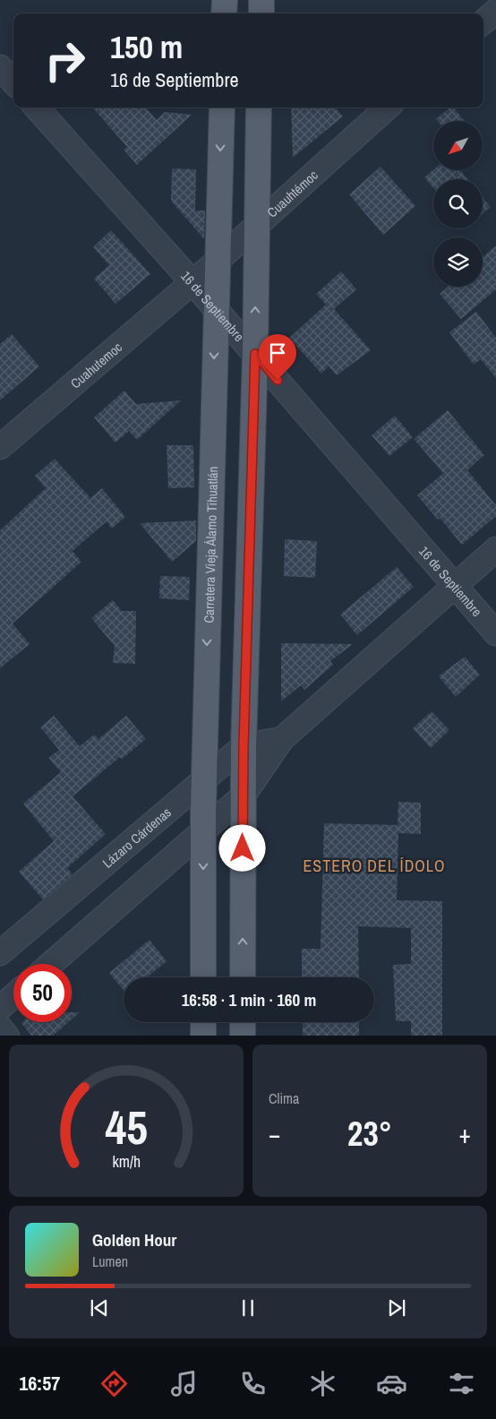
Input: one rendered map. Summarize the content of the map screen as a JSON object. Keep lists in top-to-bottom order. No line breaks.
{"streets":{"main road":["Carretera Vieja Álamo Tihuatlán"],"street":["Cuauhtémoc","16 de Septiembre","Cuahutemoc","Lázaro Cárdenas"]},"crossings":[["Cuauhtémoc","16 de Septiembre"],["Cuauhtémoc","Cuahutemoc"],["Cuauhtémoc","Carretera Vieja Álamo Tihuatlán"],["16 de Septiembre","Cuahutemoc"],["16 de Septiembre","Carretera Vieja Álamo Tihuatlán"],["Carretera Vieja Álamo Tihuatlán","Lázaro Cárdenas"]],"districts":["ESTERO DEL ÍDOLO"],"north":"bottom left","page":{"turn":["150 m","16 de Septiembre"],"limit":"50","trip":"16:58 · 1 min · 160 m","tile":"Clima","heat":["−","23°","+"],"song":["Golden Hour","Lumen"],"tabs":"16:57","gauge":["45","km/h"]}}
